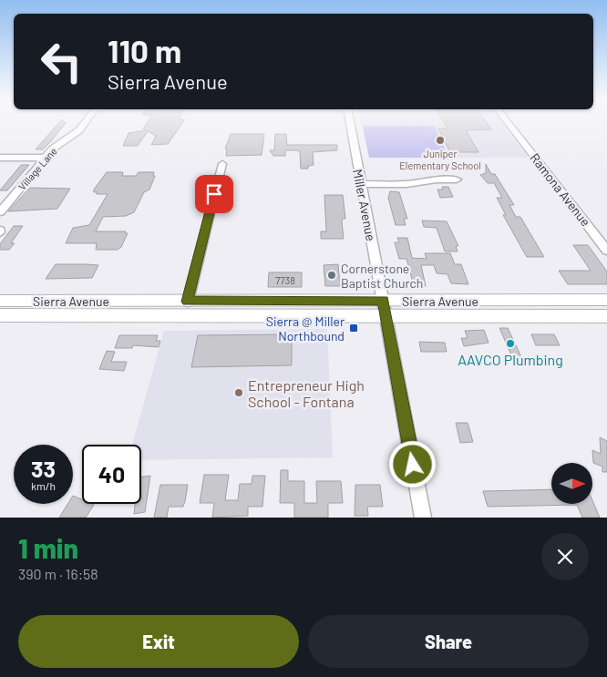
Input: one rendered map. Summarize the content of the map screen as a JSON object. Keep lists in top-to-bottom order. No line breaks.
{"streets":{"main road":["Sierra Avenue"],"street":["Village Lane","Ramona Avenue","Miller Avenue"]},"crossings":[["Miller Avenue","Sierra Avenue"]],"places":{"other":["Juniper Elementary School","Cornerstone Baptist Church","AAVCO Plumbing","Entrepreneur High School - Fontana"],"transit":["Sierra @ Miller Northbound"]},"house_numbers":["7738"],"north":"right","page":{"turn":["110 m","Sierra Avenue"],"speed":"33 km/h","limit":"40","heading":["1 min","390 m · 16:58"],"buttons":["Exit","Share"]}}
